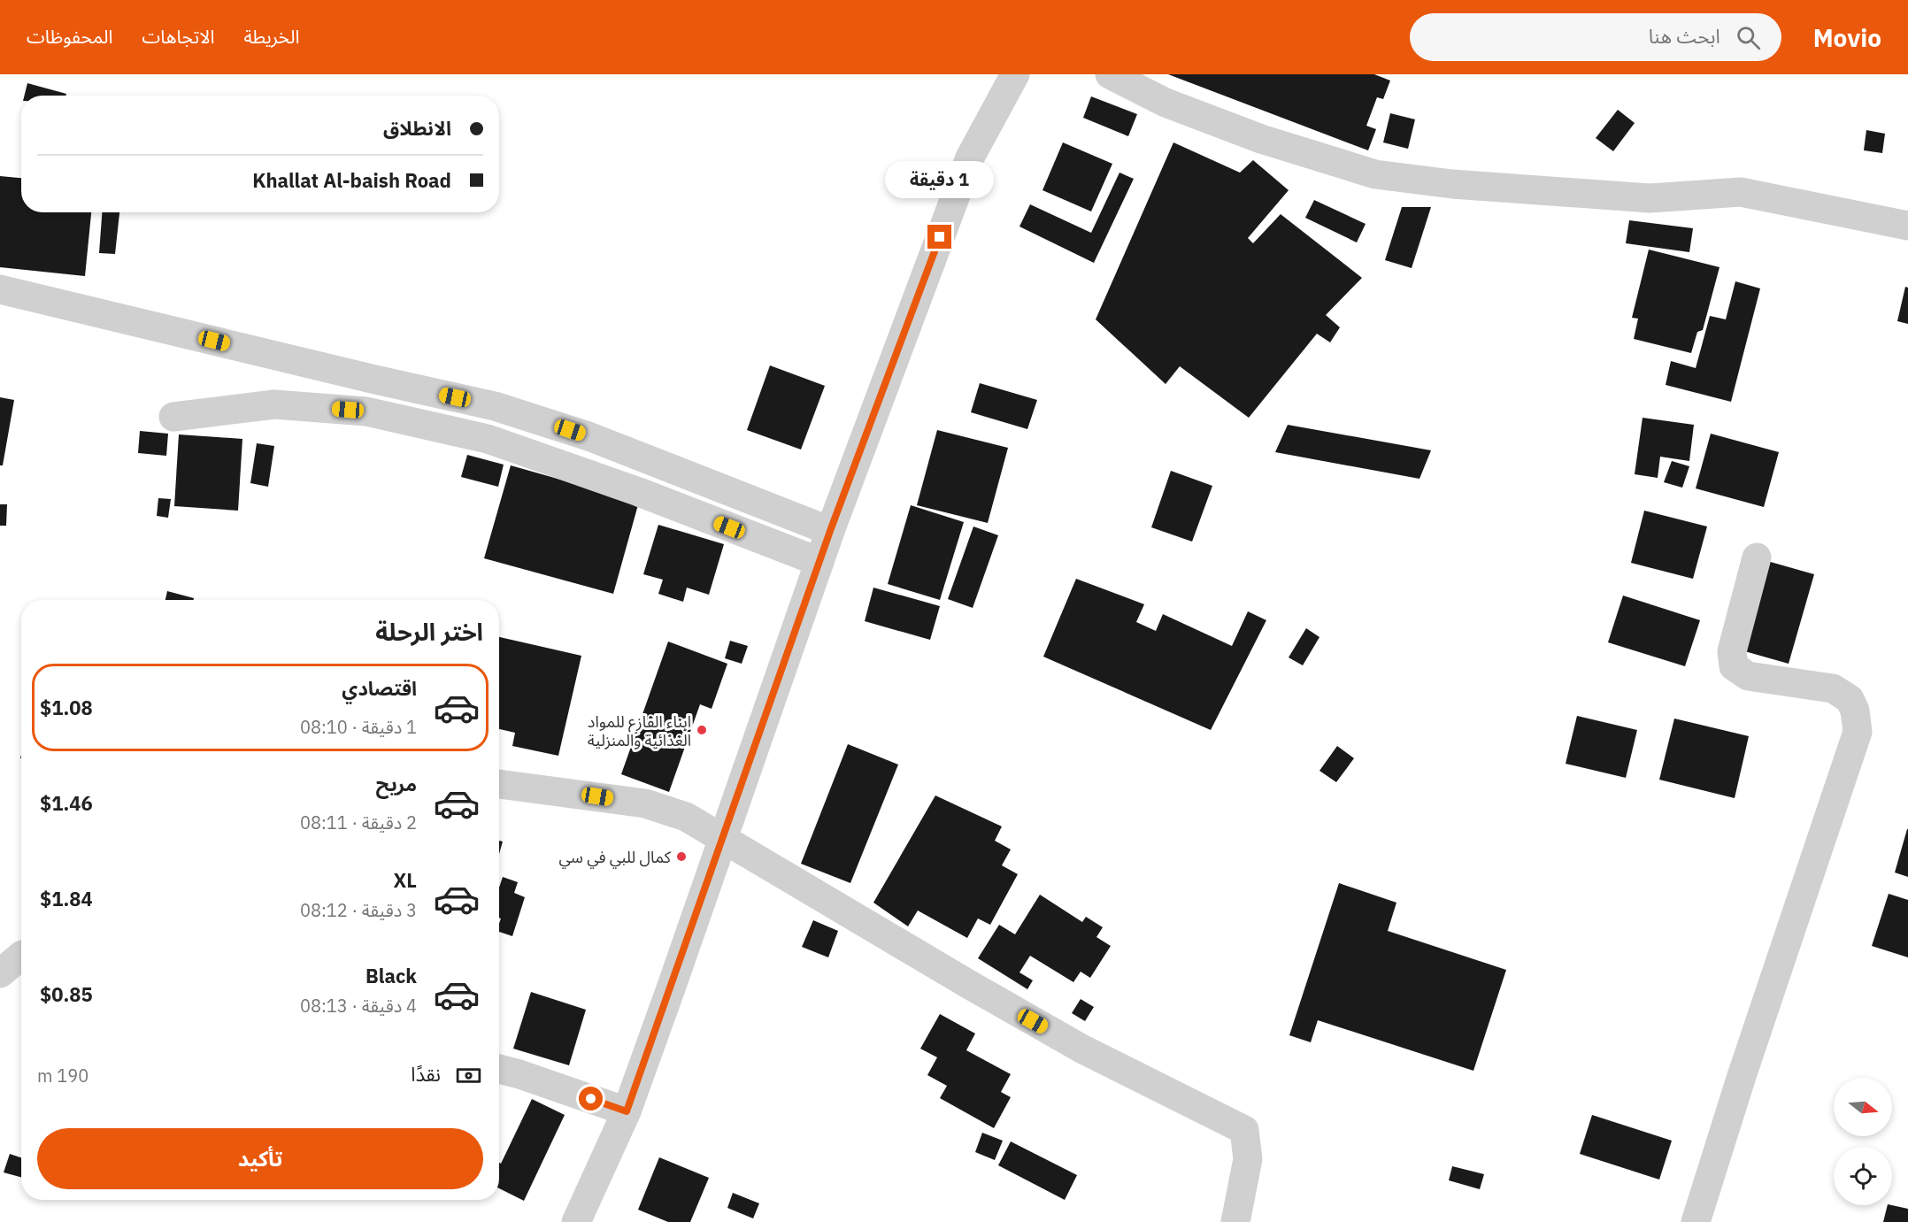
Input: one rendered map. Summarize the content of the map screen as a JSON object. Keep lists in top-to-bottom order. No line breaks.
{"places":["ابناء الفازع للمواد الغذائية والمنزلية","كمال للبي في سي"],"north":"right","page":{"header":"Movio","search":"ابحث هنا","nav":["الخريطة","الاتجاهات","المحفوظات"],"banner":["الانطلاق","Khallat Al-baish Road"],"bubble":"1 دقيقة","heading":"اختر الرحلة","list":[{"name":"اقتصادي","note":"1 دقيقة · 08:10","value":"$1.08"},{"name":"مريح","note":"2 دقيقة · 08:11","value":"$1.46"},{"name":"XL","note":"3 دقيقة · 08:12","value":"$1.84"},{"name":"Black","note":"4 دقيقة · 08:13","value":"$0.85"}],"pay":["نقدًا","190 m"],"buttons":"تأكيد"}}
